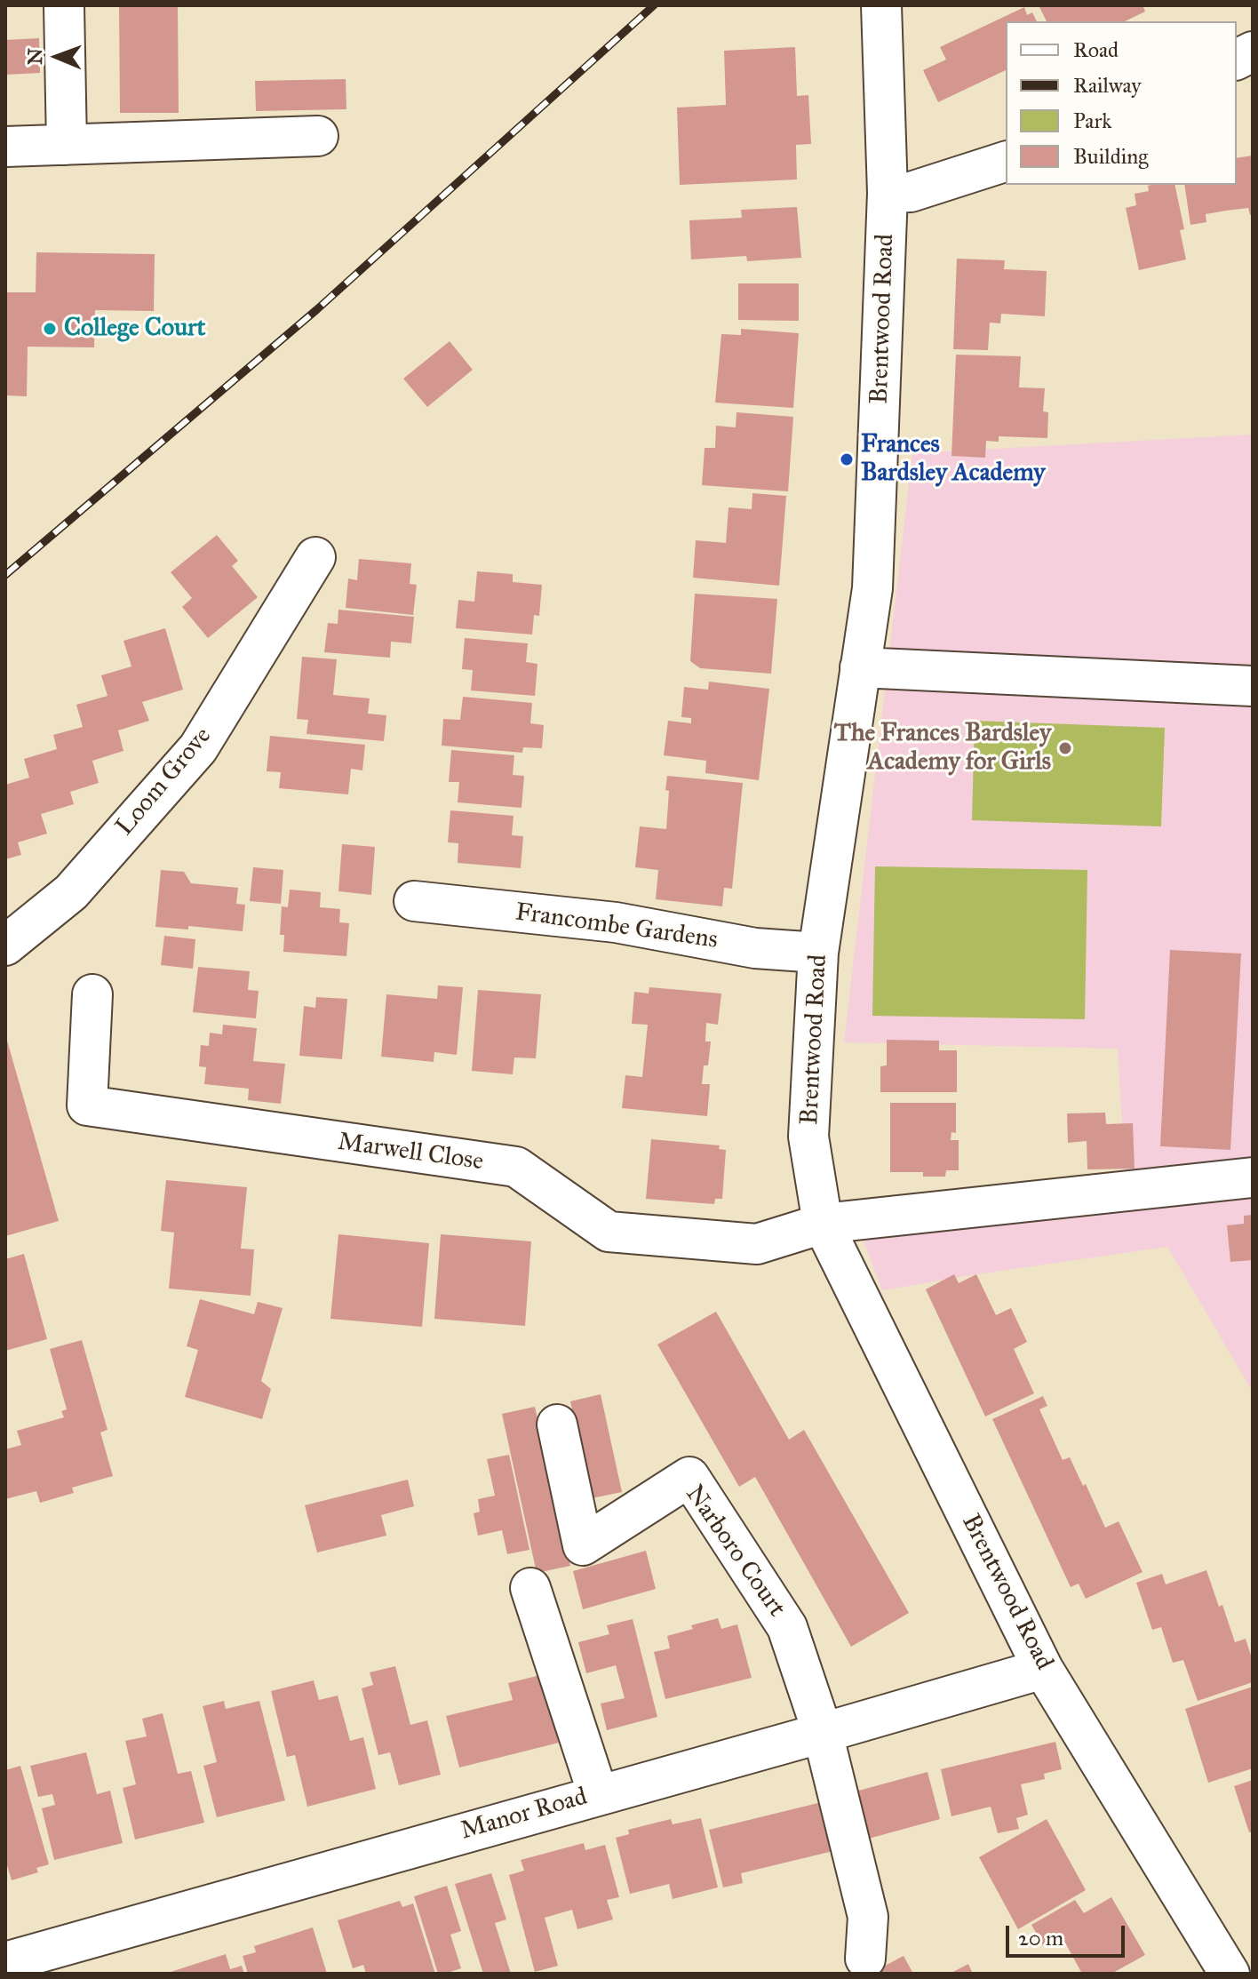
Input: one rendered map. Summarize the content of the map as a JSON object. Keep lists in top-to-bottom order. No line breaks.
{"streets":{"street":["Brentwood Road","Loom Grove","Francombe Gardens","Marwell Close","Narboro Court","Manor Road"]},"crossings":[["Brentwood Road","Francombe Gardens"],["Brentwood Road","Marwell Close"],["Brentwood Road","Manor Road"],["Narboro Court","Manor Road"]],"places":["College Court","Frances Bardsley Academy","The Frances Bardsley Academy for Girls"],"legend":["Road","Railway","Park","Building"],"scale_bar":"20 m","north":"left"}
